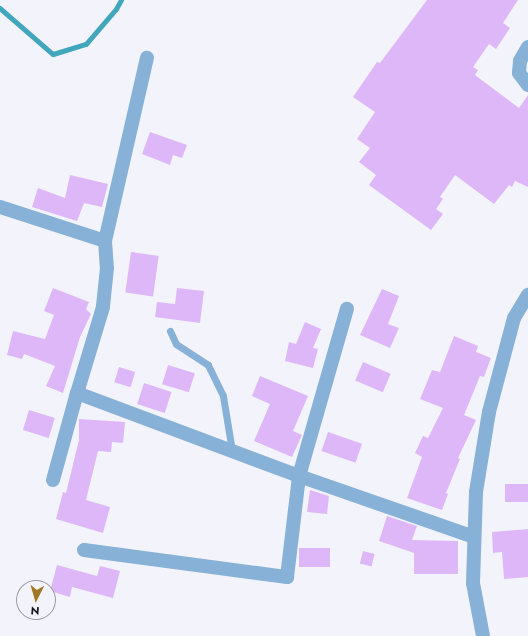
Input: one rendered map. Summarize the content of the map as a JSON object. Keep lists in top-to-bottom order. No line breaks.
{"north":"bottom"}
